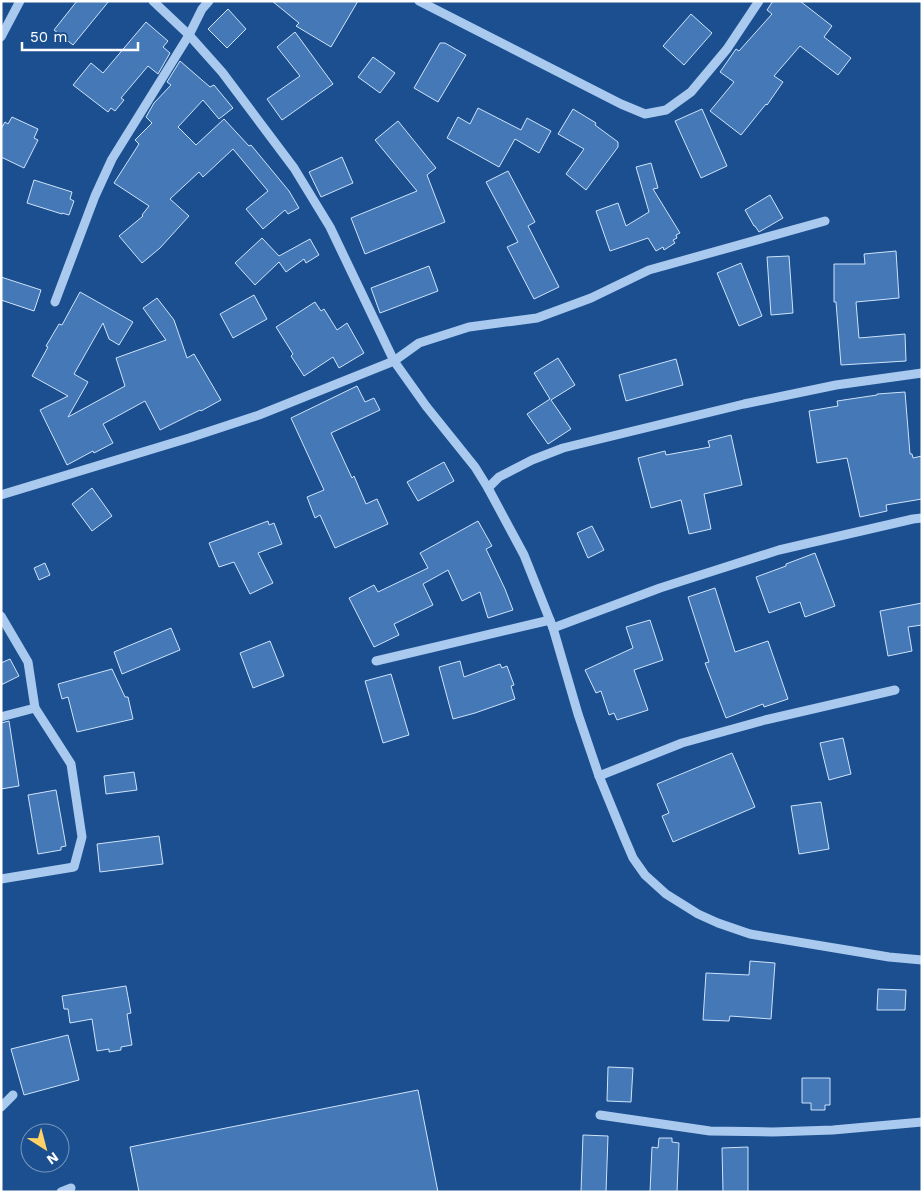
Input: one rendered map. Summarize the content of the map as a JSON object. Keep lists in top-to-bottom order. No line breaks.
{"scale_bar":"50 m","north":"bottom right"}
